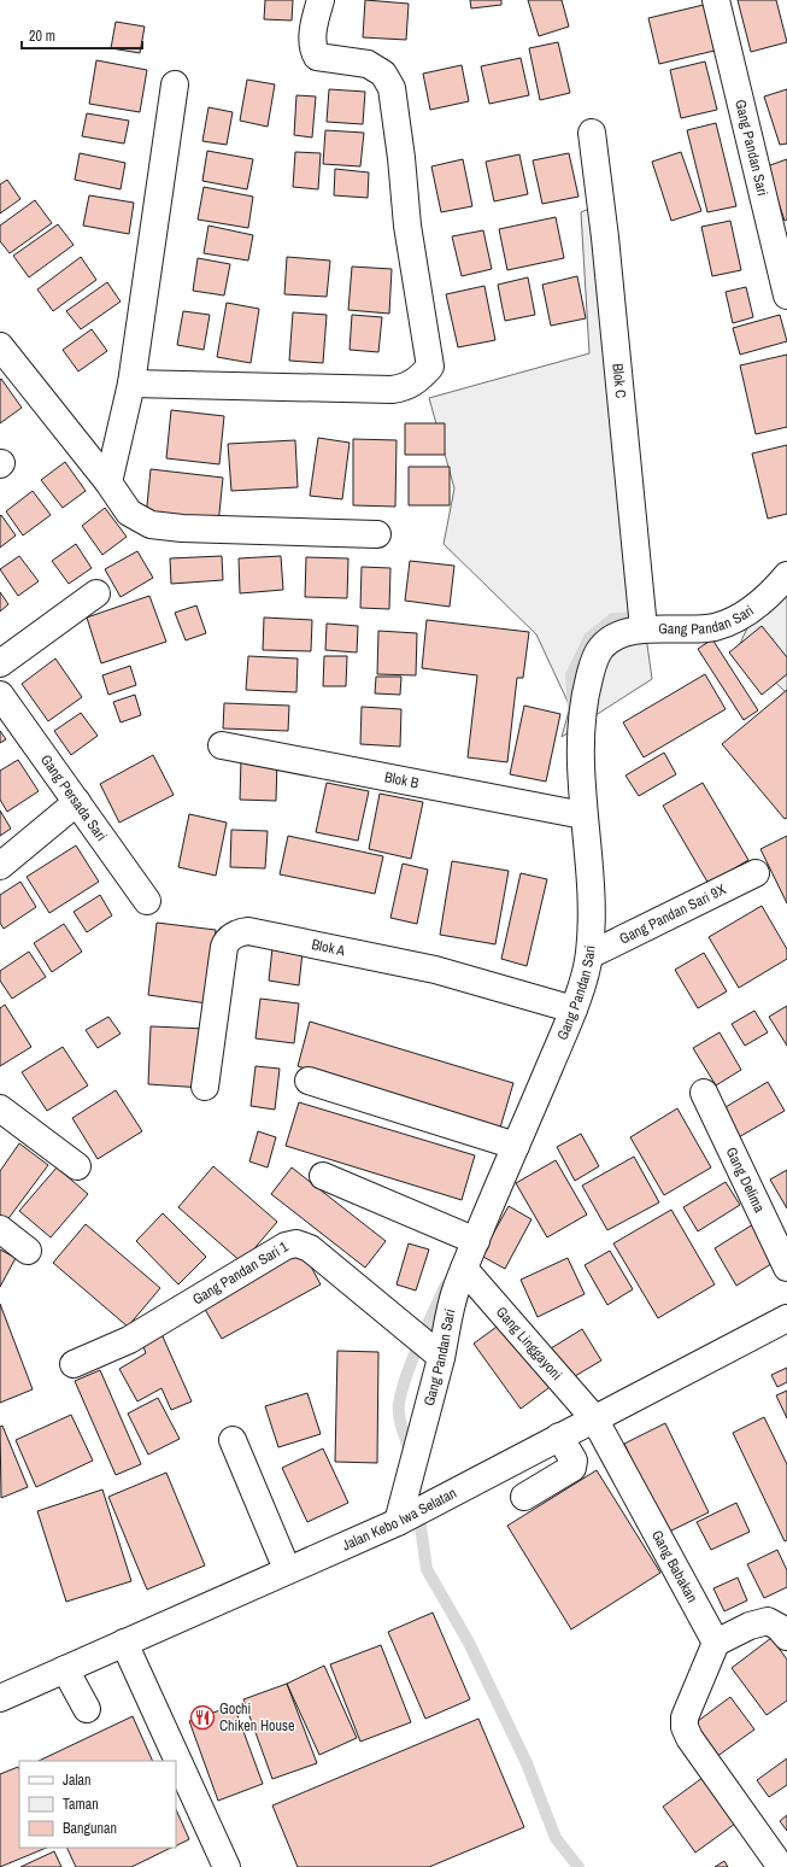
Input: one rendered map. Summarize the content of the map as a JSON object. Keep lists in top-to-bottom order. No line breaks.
{"streets":{"street":["Gang Pandan Sari","Blok C","Blok B","Gang Persada Sari","Gang Pandan Sari 9X","Blok A","Gang Delima","Gang Pandan Sari 1","Gang Linggayoni","Jalan Kebo Iwa Selatan","Gang Babakan"]},"crossings":[["Gang Pandan Sari","Blok C"],["Gang Pandan Sari","Blok B"],["Gang Pandan Sari","Gang Pandan Sari 9X"],["Gang Pandan Sari","Blok A"],["Gang Pandan Sari","Gang Pandan Sari 1"],["Gang Pandan Sari","Gang Linggayoni"],["Gang Pandan Sari","Jalan Kebo Iwa Selatan"],["Gang Linggayoni","Jalan Kebo Iwa Selatan"],["Gang Linggayoni","Gang Babakan"],["Jalan Kebo Iwa Selatan","Gang Babakan"]],"places":{"restaurant":["Gochi Chiken House"]},"legend":["Jalan","Taman","Bangunan"],"scale_bar":"20 m"}
